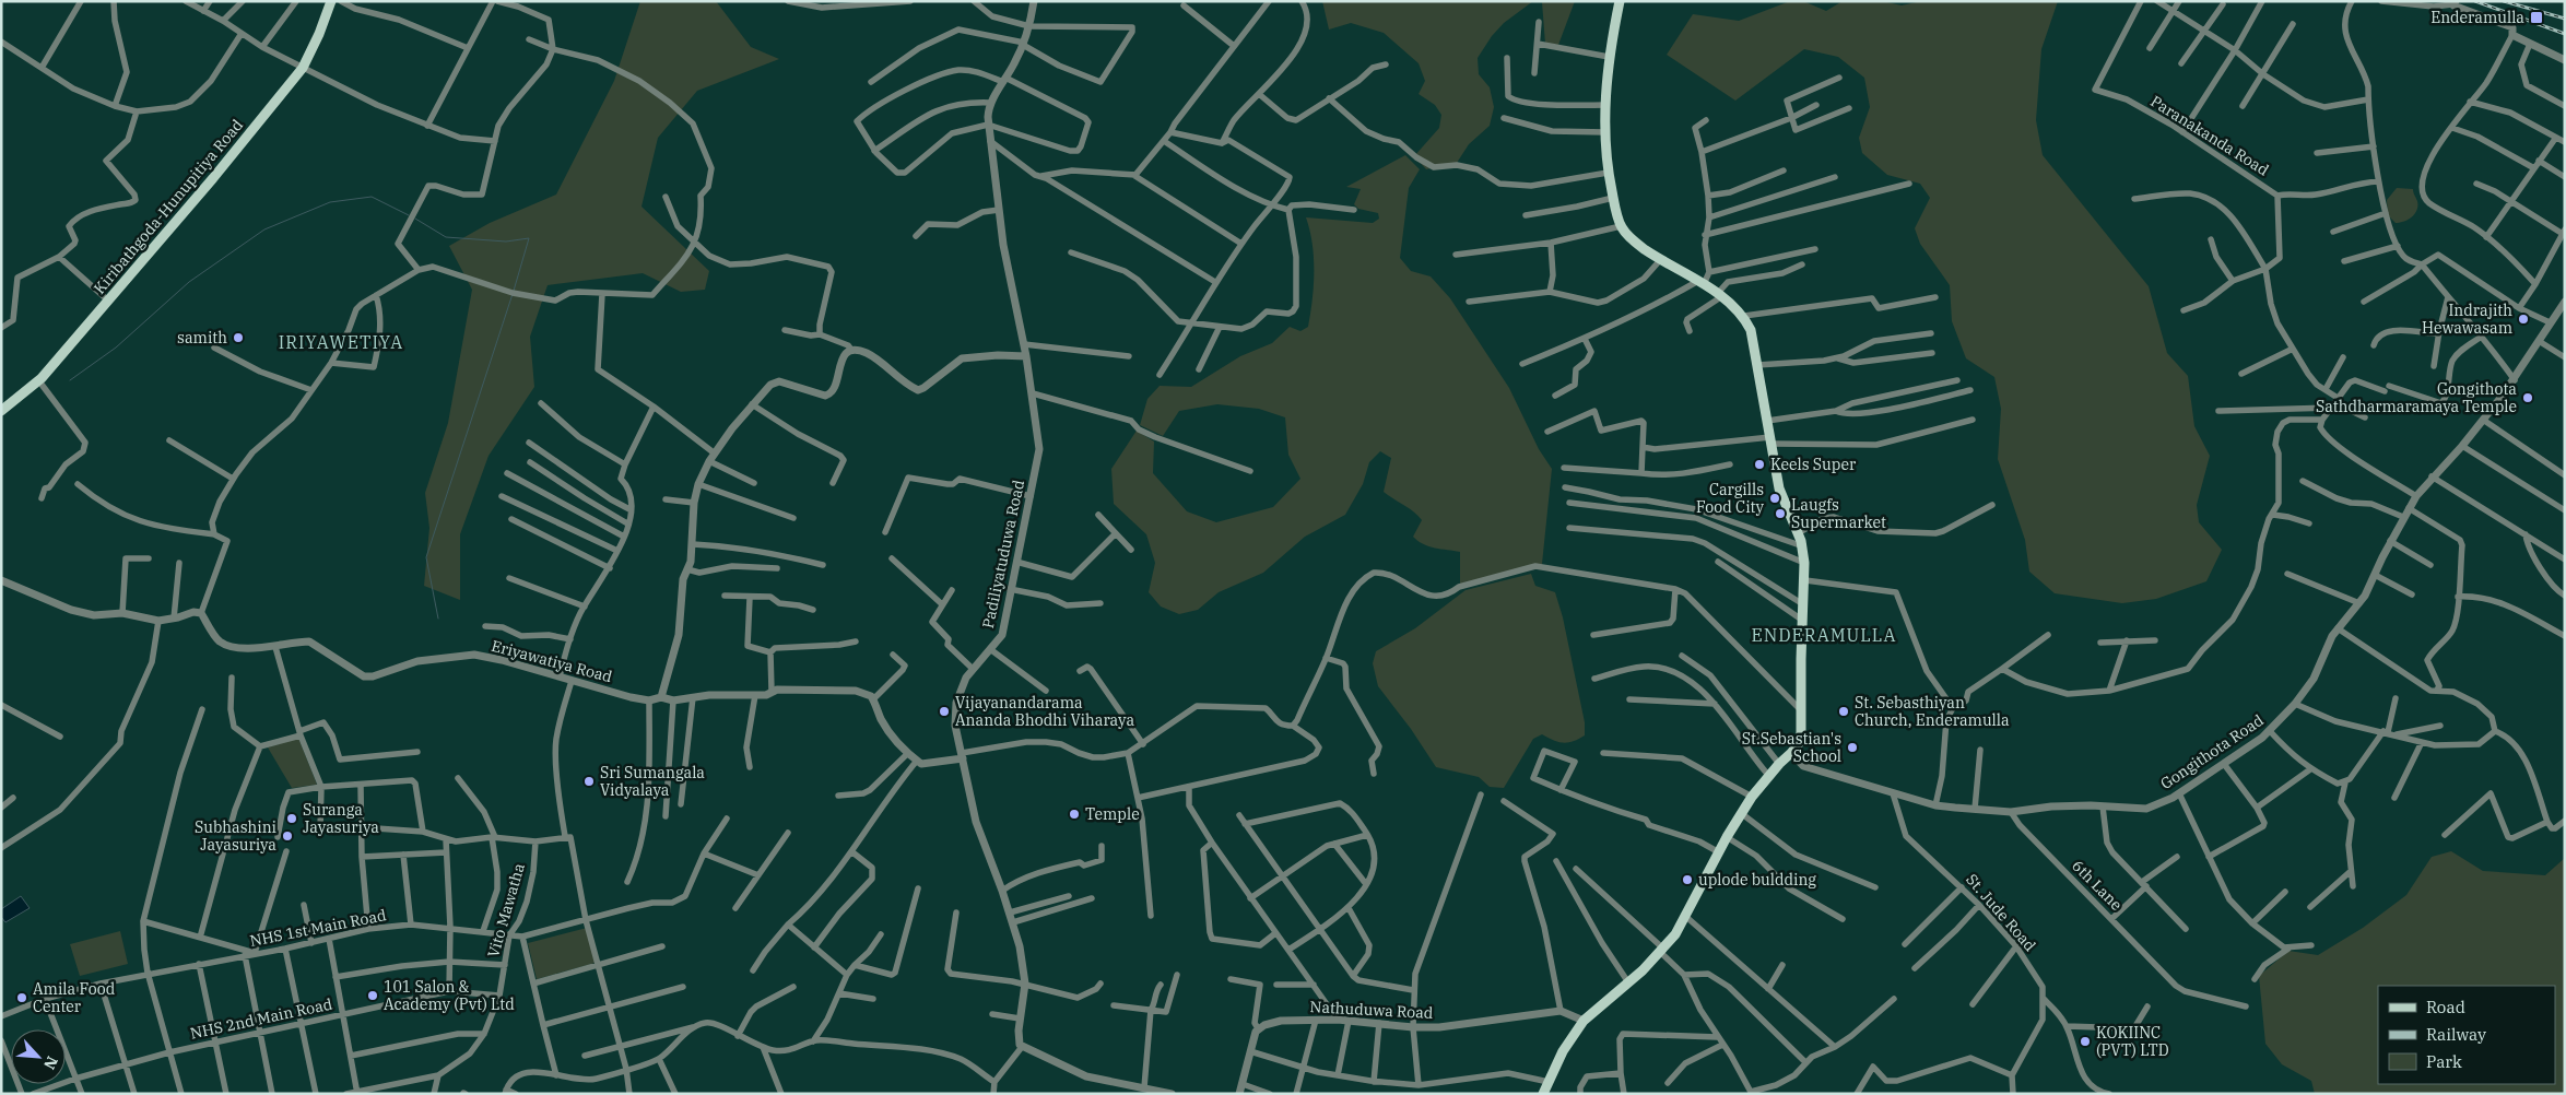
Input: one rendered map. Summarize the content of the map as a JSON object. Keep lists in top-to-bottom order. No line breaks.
{"streets":{"main road":["Kiribathgoda-Hunupitiya Road"],"street":["Paranakanda Road","Padiliyatuduwa Road","Eriyawatiya Road","Gongithota Road","6th Lane","Vito Mawatha","St. Jude Road","NHS 1st Main Road","Nathuduwa Road","NHS 2nd Main Road"]},"crossings":[["Gongithota Road","6th Lane"],["Gongithota Road","St. Jude Road"],["Vito Mawatha","NHS 1st Main Road"],["Vito Mawatha","NHS 2nd Main Road"]],"districts":["IRIYAWETIYA","ENDERAMULLA"],"places":{"transit":["Enderamulla"],"other":["Indrajith Hewawasam","samith","Gongithota Sathdharmaramaya Temple","Keels Super","Cargills Food City","Laugfs Supermarket","Vijayanandarama Ananda Bhodhi Viharaya","St. Sebasthiyan Church, Enderamulla","St.Sebastian's School","Sri Sumangala Vidyalaya","Temple","Suranga Jayasuriya","Subhashini Jayasuriya","uplode buldding","101 Salon & Academy (Pvt) Ltd","Amila Food Center","KOKIINC (PVT) LTD"]},"legend":["Road","Railway","Park"],"north":"bottom right"}
